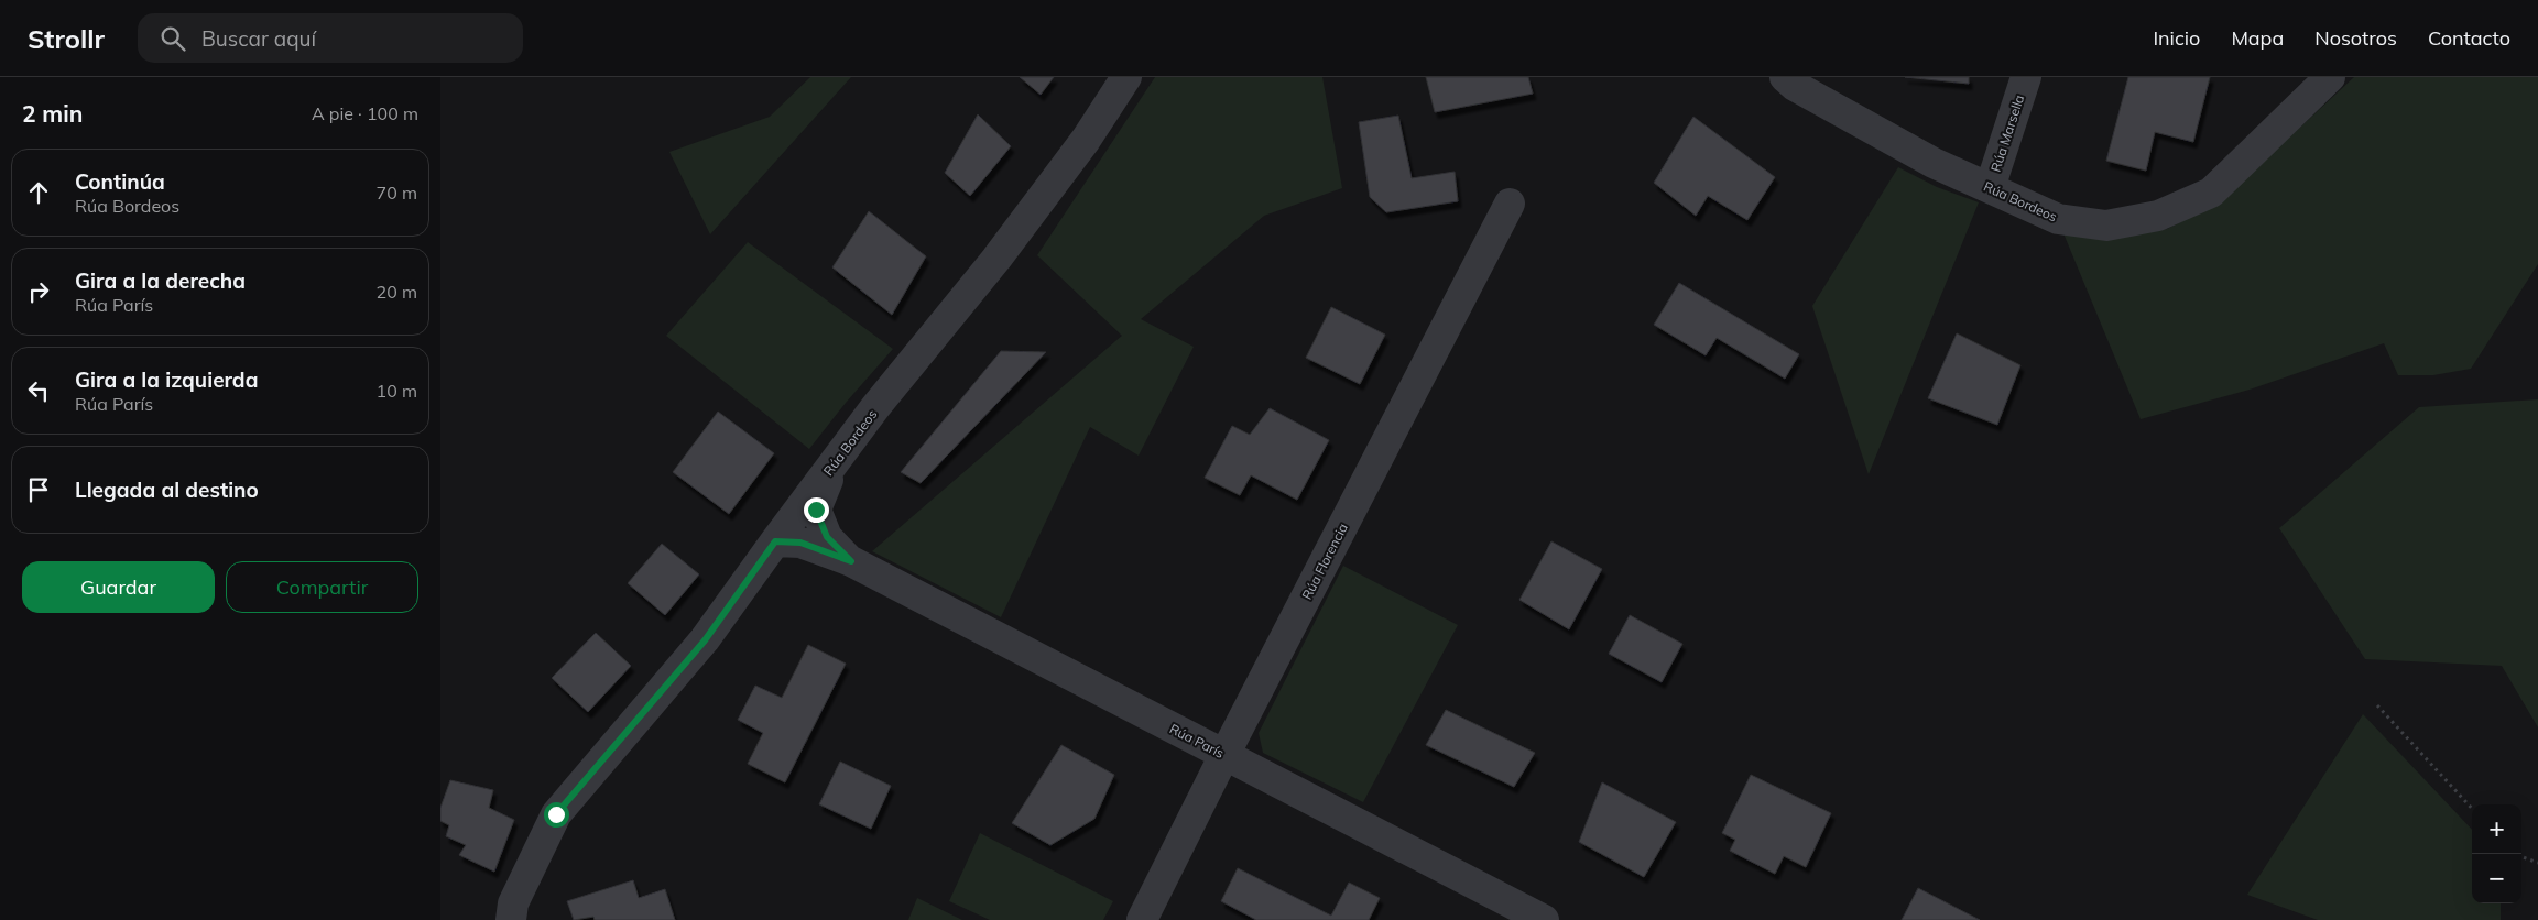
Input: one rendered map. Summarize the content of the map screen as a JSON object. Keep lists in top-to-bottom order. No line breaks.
{"streets":{"street":["Rúa Marsella","Rúa Bordeos","Rúa Florencia","Rúa París"]},"crossings":[["Rúa Marsella","Rúa Bordeos"],["Rúa Bordeos","Rúa París"],["Rúa Florencia","Rúa París"]],"page":{"header":"Strollr","search":"Buscar aquí","nav":["Inicio","Mapa","Nosotros","Contacto"],"heading":["2 min","A pie · 100 m"],"list":[["Continúa","Rúa Bordeos","70 m"],["Gira a la derecha","Rúa París","20 m"],["Gira a la izquierda","Rúa París","10 m"],"Llegada al destino"],"buttons":["Guardar","Compartir"],"map_buttons":["+","−"]}}
